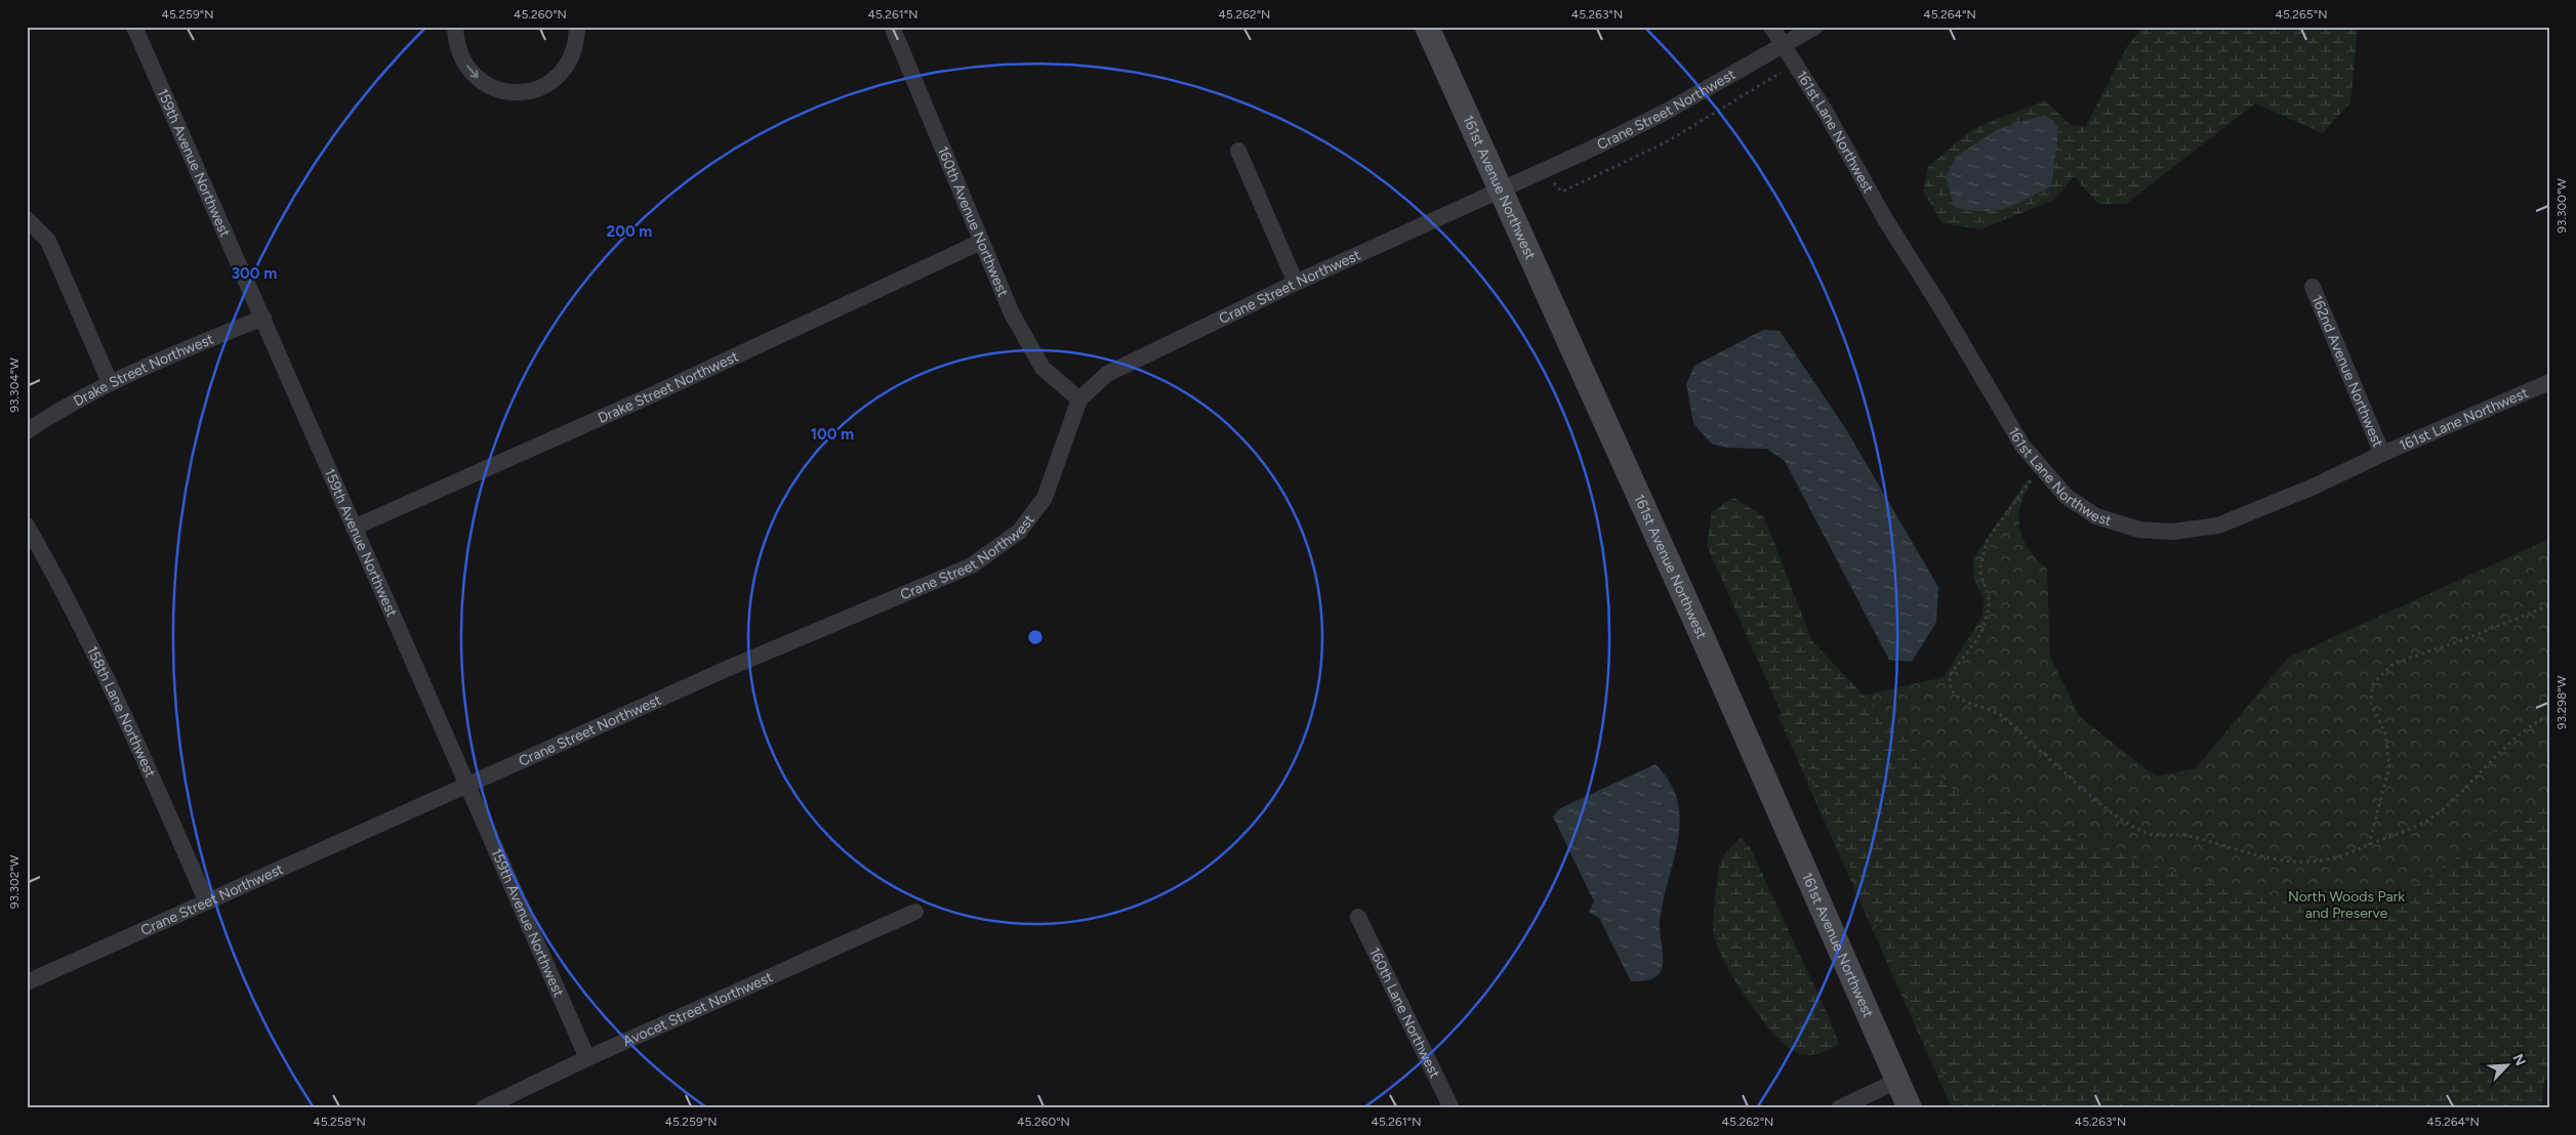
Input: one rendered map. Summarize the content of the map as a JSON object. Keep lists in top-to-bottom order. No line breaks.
{"streets":{"main road":["161st Avenue Northwest"],"street":["Crane Street Northwest","161st Lane Northwest","159th Avenue Northwest","160th Avenue Northwest","Drake Street Northwest","162nd Avenue Northwest","158th Lane Northwest","Avocet Street Northwest","160th Lane Northwest"]},"crossings":[["Crane Street Northwest","161st Lane Northwest"],["Crane Street Northwest","159th Avenue Northwest"],["Crane Street Northwest","161st Avenue Northwest"],["Crane Street Northwest","160th Avenue Northwest"],["Crane Street Northwest","158th Lane Northwest"],["161st Lane Northwest","162nd Avenue Northwest"],["159th Avenue Northwest","Drake Street Northwest"],["159th Avenue Northwest","Avocet Street Northwest"],["160th Avenue Northwest","Drake Street Northwest"]],"parks":["North Woods Park and Preserve"],"north":"top right","coordinates":["45.259°N","45.260°N","45.261°N","45.262°N","45.263°N","45.264°N","45.265°N","93.300°W","93.304°W","93.298°W","93.302°W","45.258°N"],"rings":["200 m","300 m","100 m"]}
